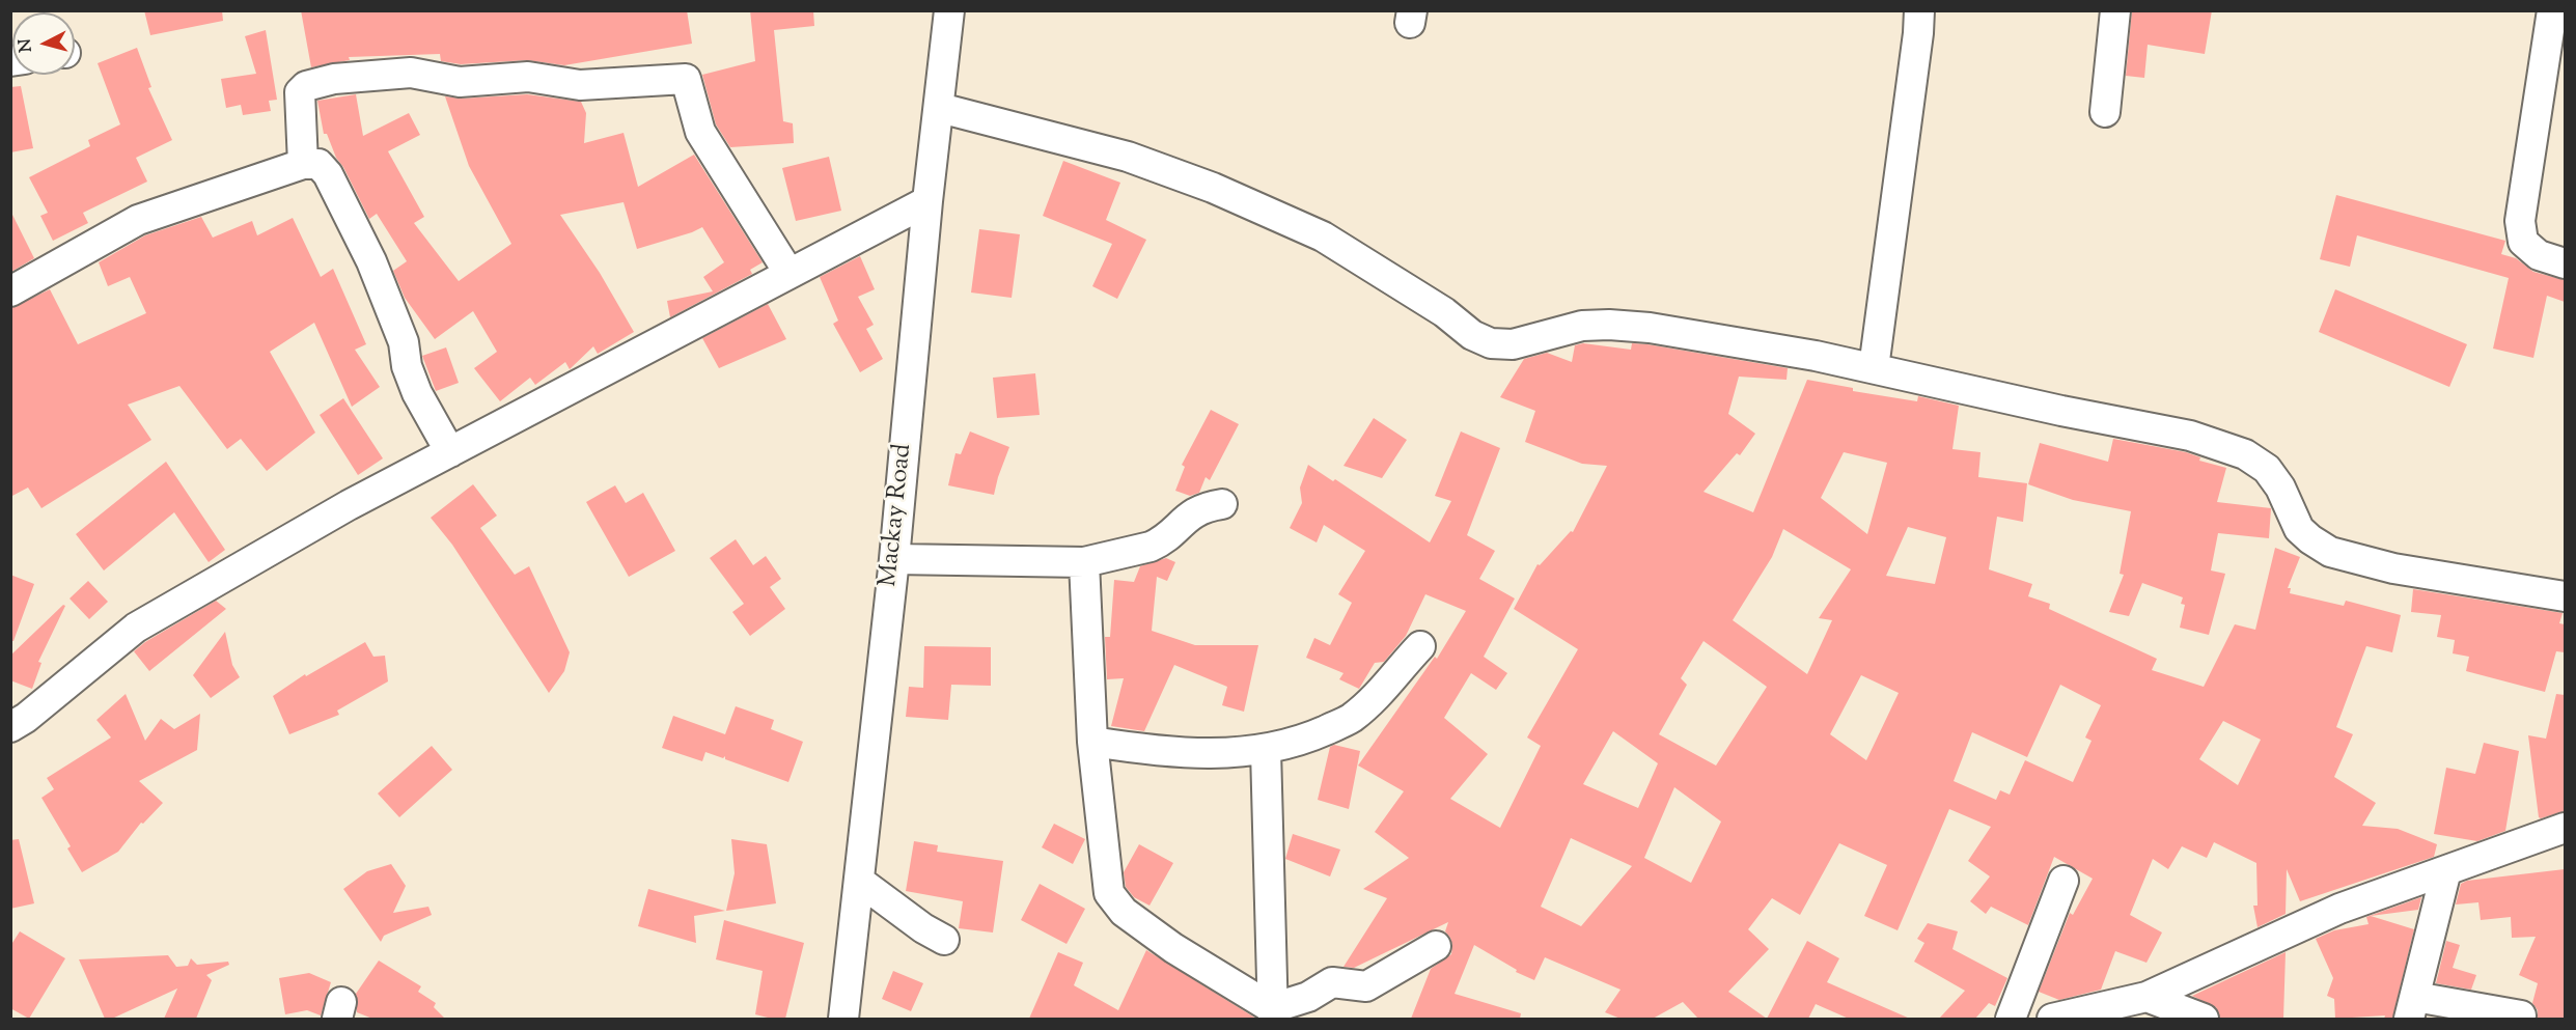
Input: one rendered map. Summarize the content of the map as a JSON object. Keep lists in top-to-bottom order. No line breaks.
{"streets":{"street":["Mackay Road"]},"north":"left"}
